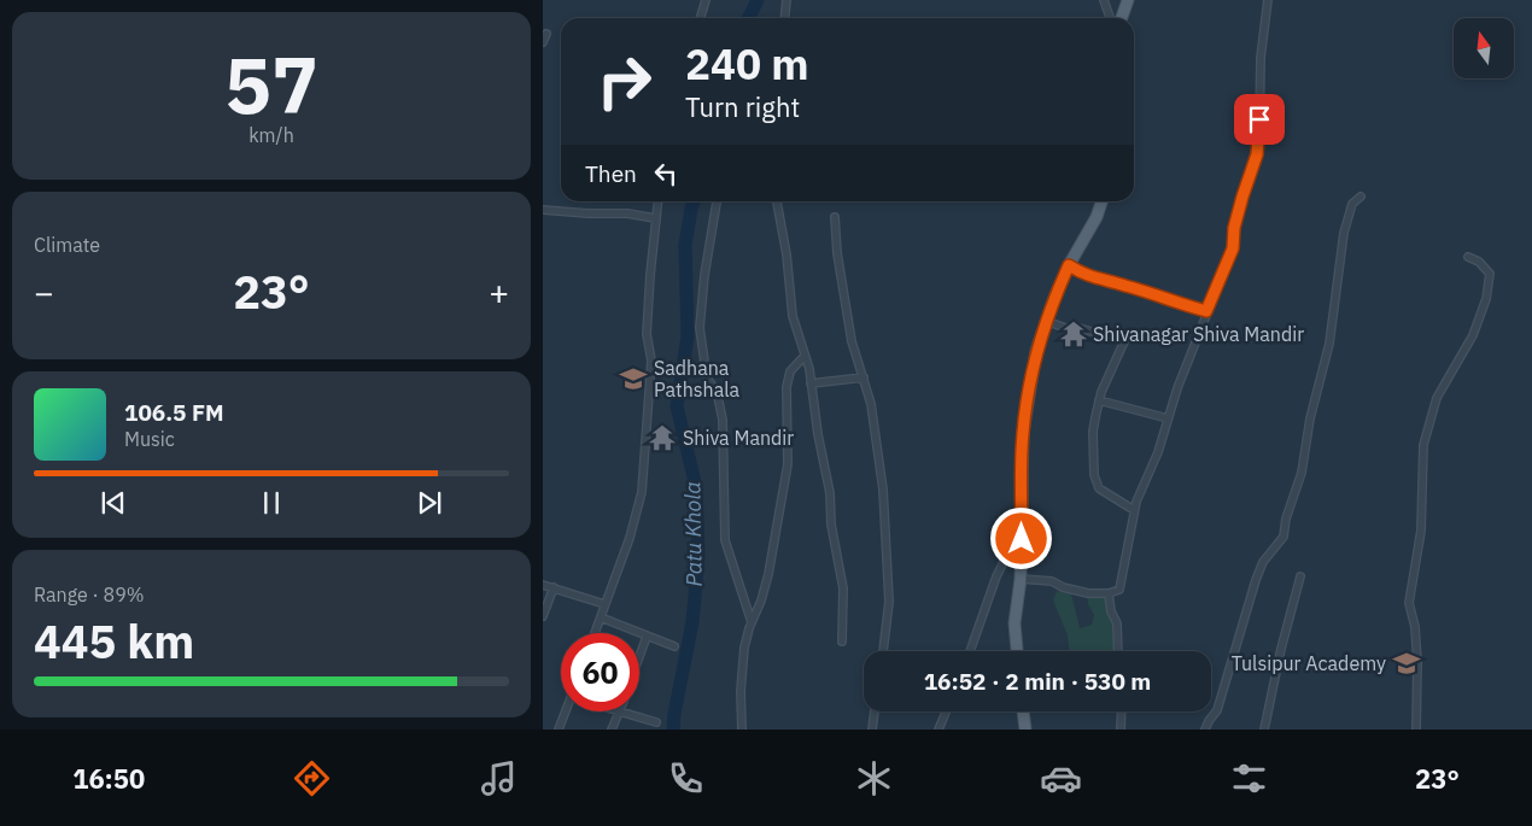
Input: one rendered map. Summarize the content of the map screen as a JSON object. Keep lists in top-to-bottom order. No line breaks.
{"water":["Patu Khola"],"places":{"temple":["Shivanagar Shiva Mandir","Shiva Mandir"],"school or university":["Sadhana Pathshala","Tulsipur Academy"]},"north":"top","page":{"tile":[["57","km/h"],"Climate",["Range · 89%","445 km"]],"turn":["240 m","Turn right"],"then":"Then","heat":["−","23°","+"],"song":["106.5 FM","Music"],"limit":"60","trip":"16:52 · 2 min · 530 m","tabs":["16:50","23°"]}}
